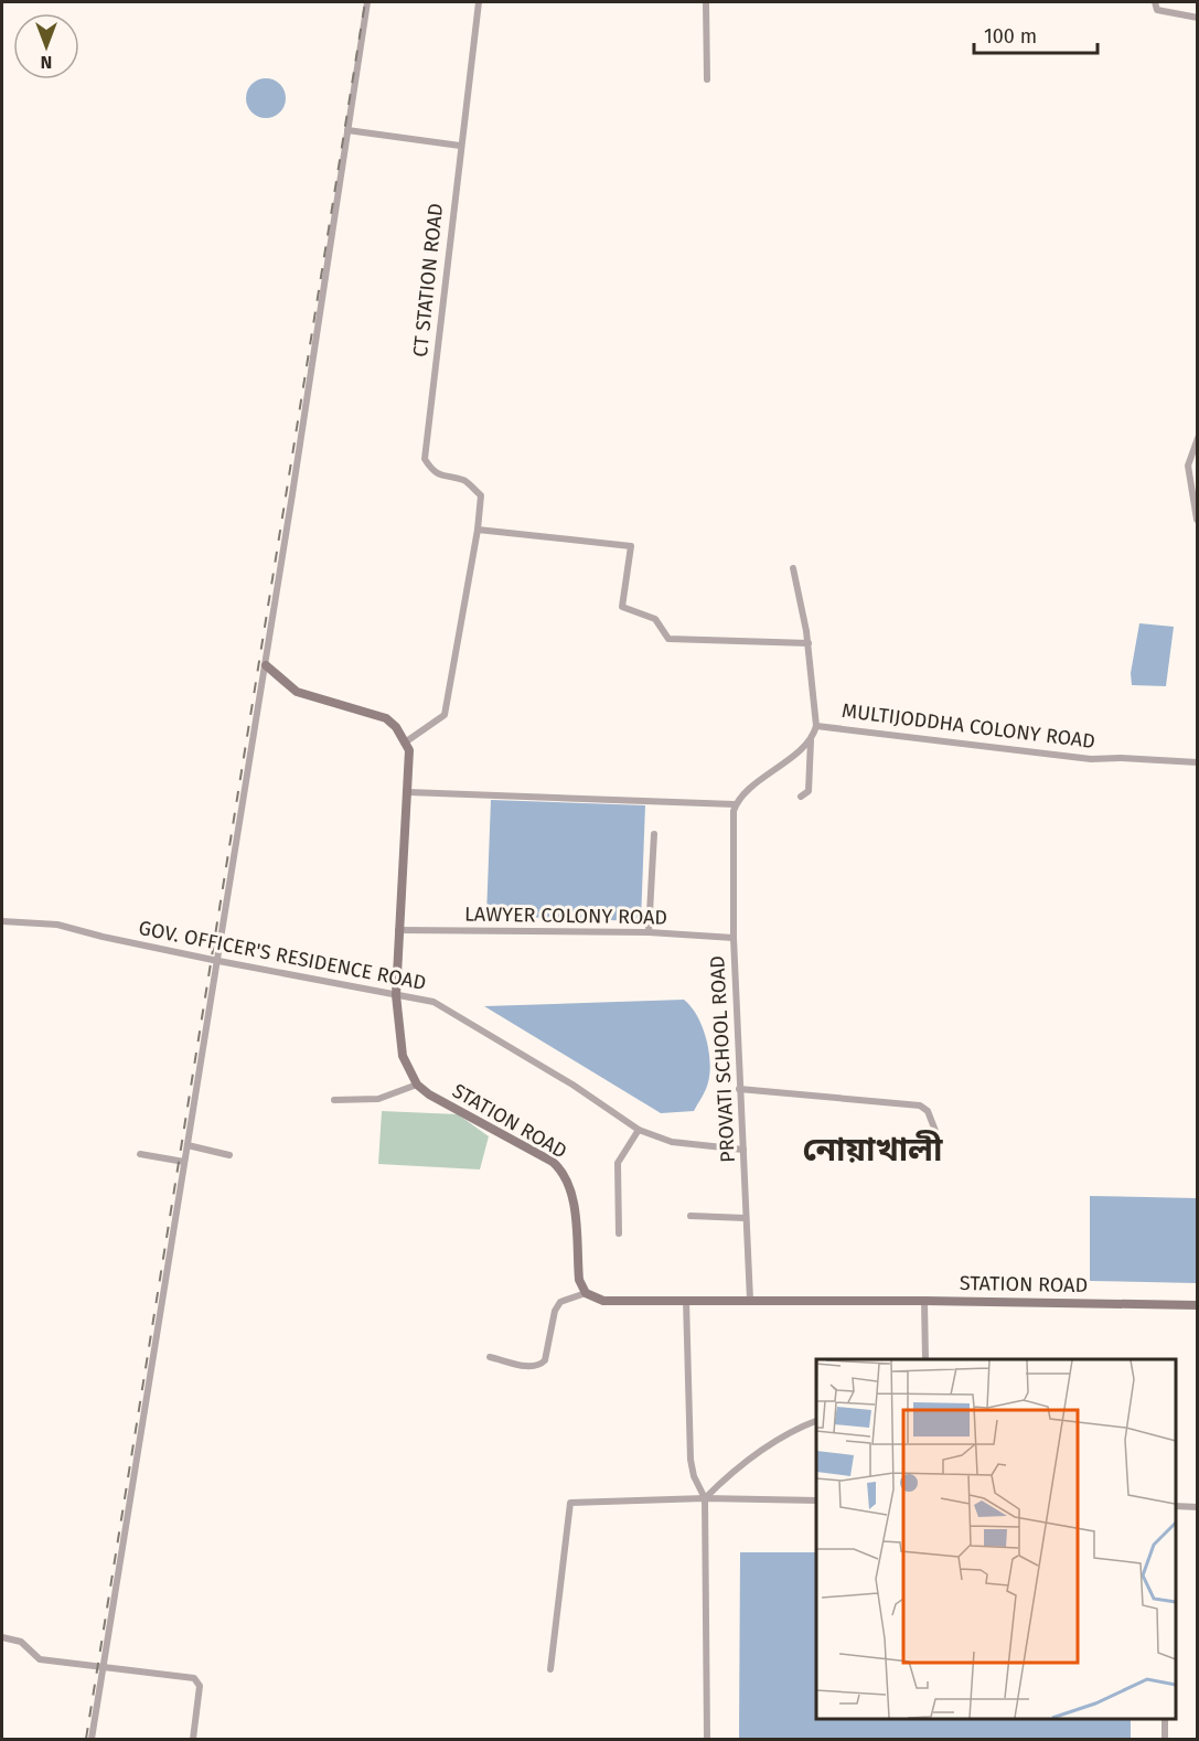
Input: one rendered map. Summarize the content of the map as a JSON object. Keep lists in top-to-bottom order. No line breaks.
{"streets":{"street":["CT STATION ROAD","MULTIJODDHA COLONY ROAD","LAWYER COLONY ROAD","GOV. OFFICER'S RESIDENCE ROAD","PROVATI SCHOOL ROAD","STATION ROAD"]},"crossings":[["LAWYER COLONY ROAD","PROVATI SCHOOL ROAD"],["GOV. OFFICER'S RESIDENCE ROAD","PROVATI SCHOOL ROAD"],["PROVATI SCHOOL ROAD","STATION ROAD"]],"districts":["নোয়াখালী"],"scale_bar":"100 m","north":"bottom"}
